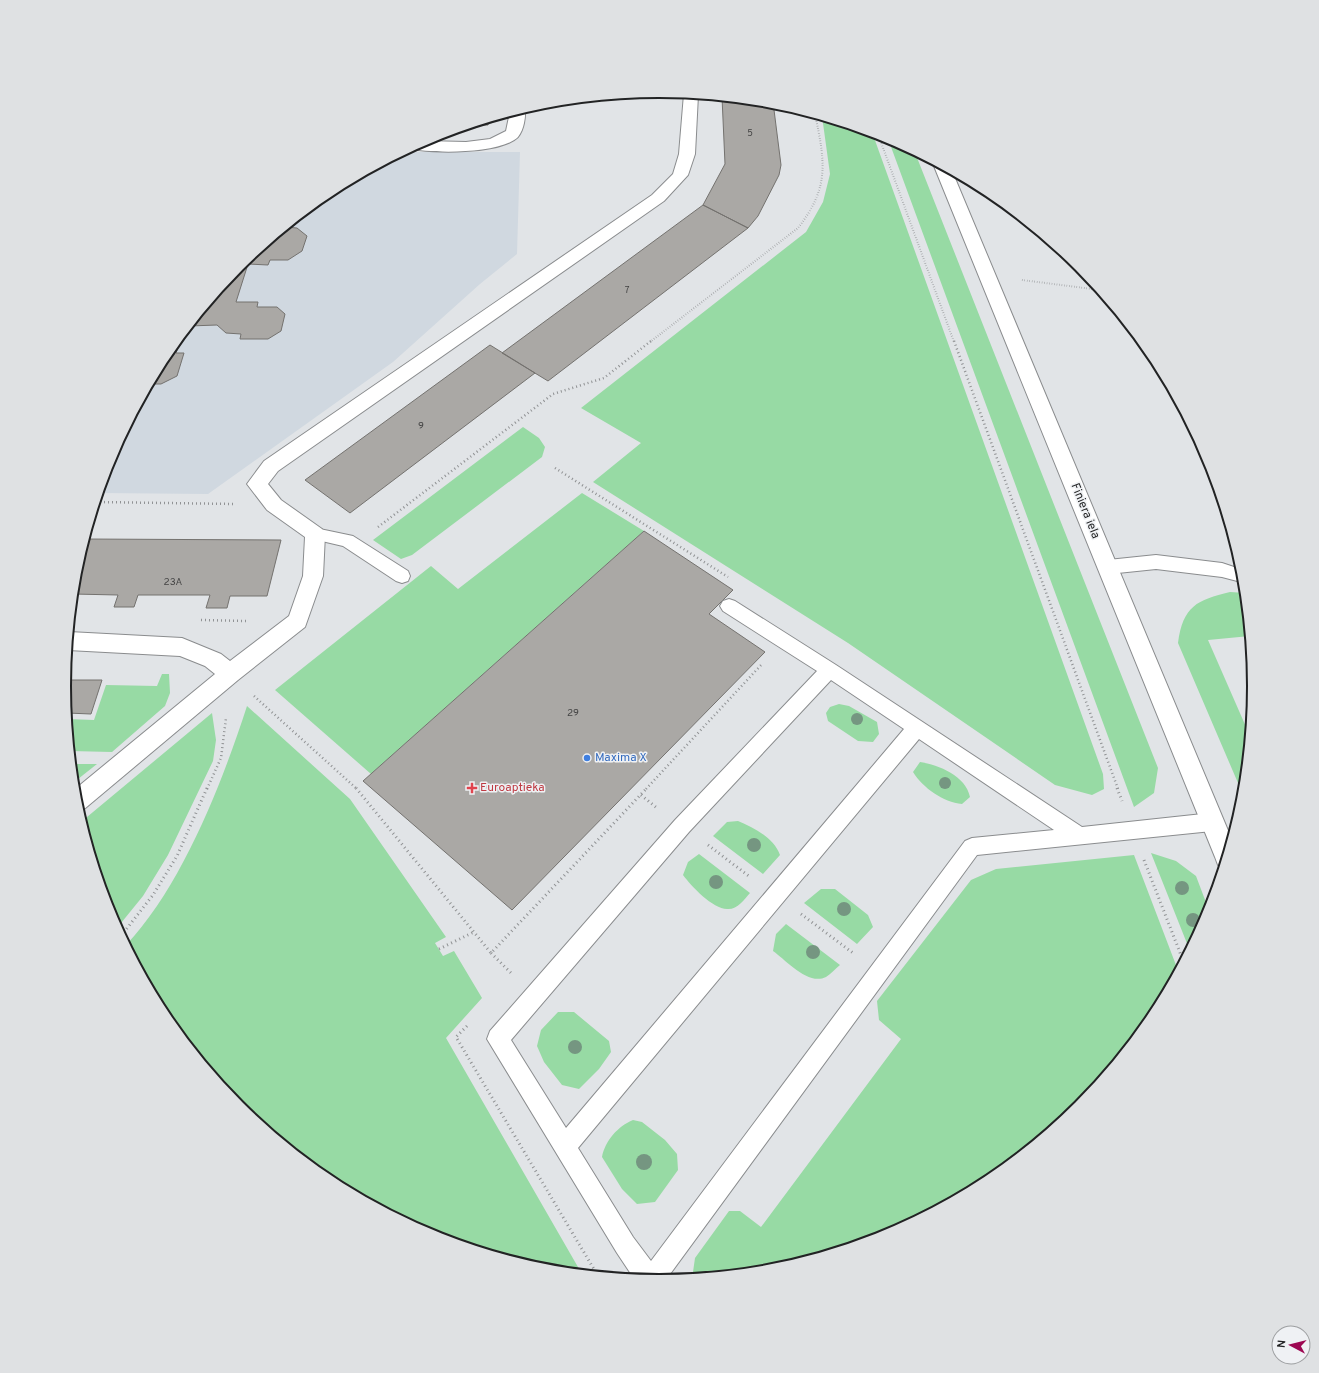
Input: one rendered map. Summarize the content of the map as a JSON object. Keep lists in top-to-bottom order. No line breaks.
{"streets":{"street":["Finiera iela"]},"places":{"other":["Maxima X"],"health":["Euroaptieka"]},"house_numbers":["5","7","9","23A","29"],"north":"left"}
